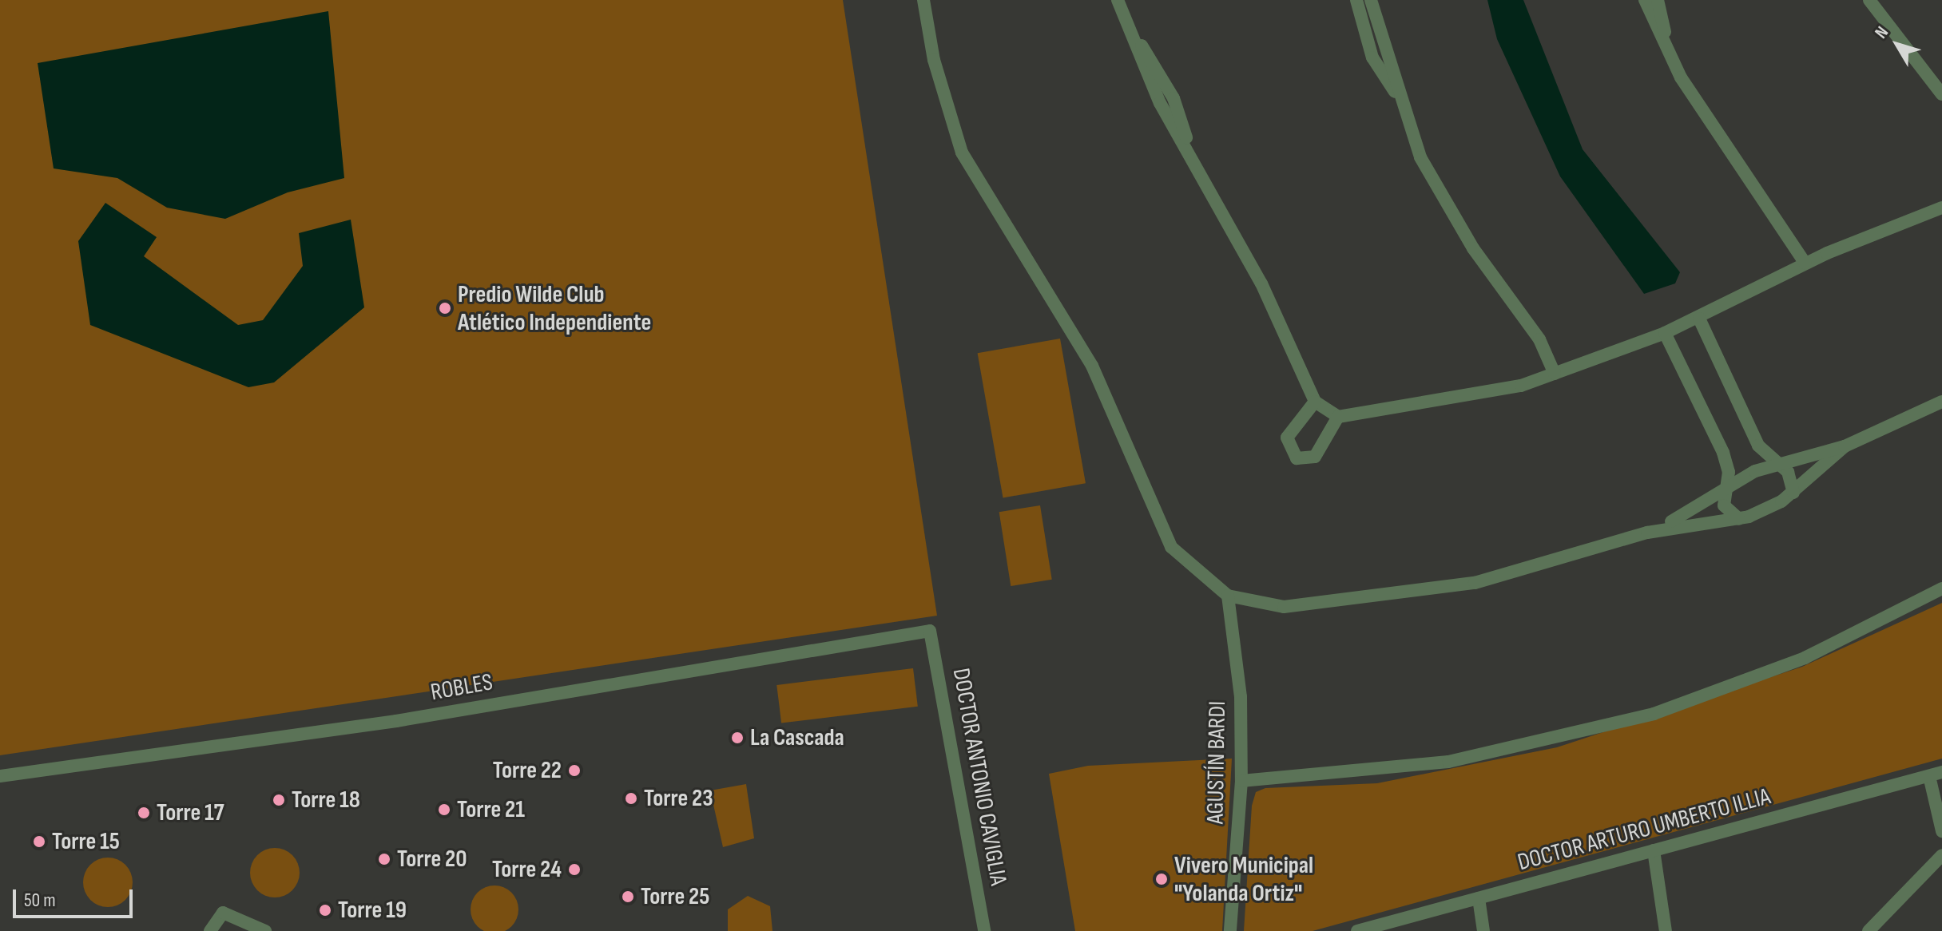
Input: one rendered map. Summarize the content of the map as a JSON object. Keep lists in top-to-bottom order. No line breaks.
{"streets":{"street":["ROBLES","AGUSTÍN BARDI","DOCTOR ANTONIO CAVIGLIA","DOCTOR ARTURO UMBERTO ILLIA"]},"crossings":[["ROBLES","DOCTOR ANTONIO CAVIGLIA"]],"places":["Predio Wilde Club Atlético Independiente","La Cascada","Torre 22","Torre 23","Torre 18","Torre 21","Torre 17","Torre 15","Torre 20","Torre 24","Vivero Municipal \"Yolanda Ortiz\"","Torre 25","Torre 19"],"scale_bar":"50 m","north":"top left"}
